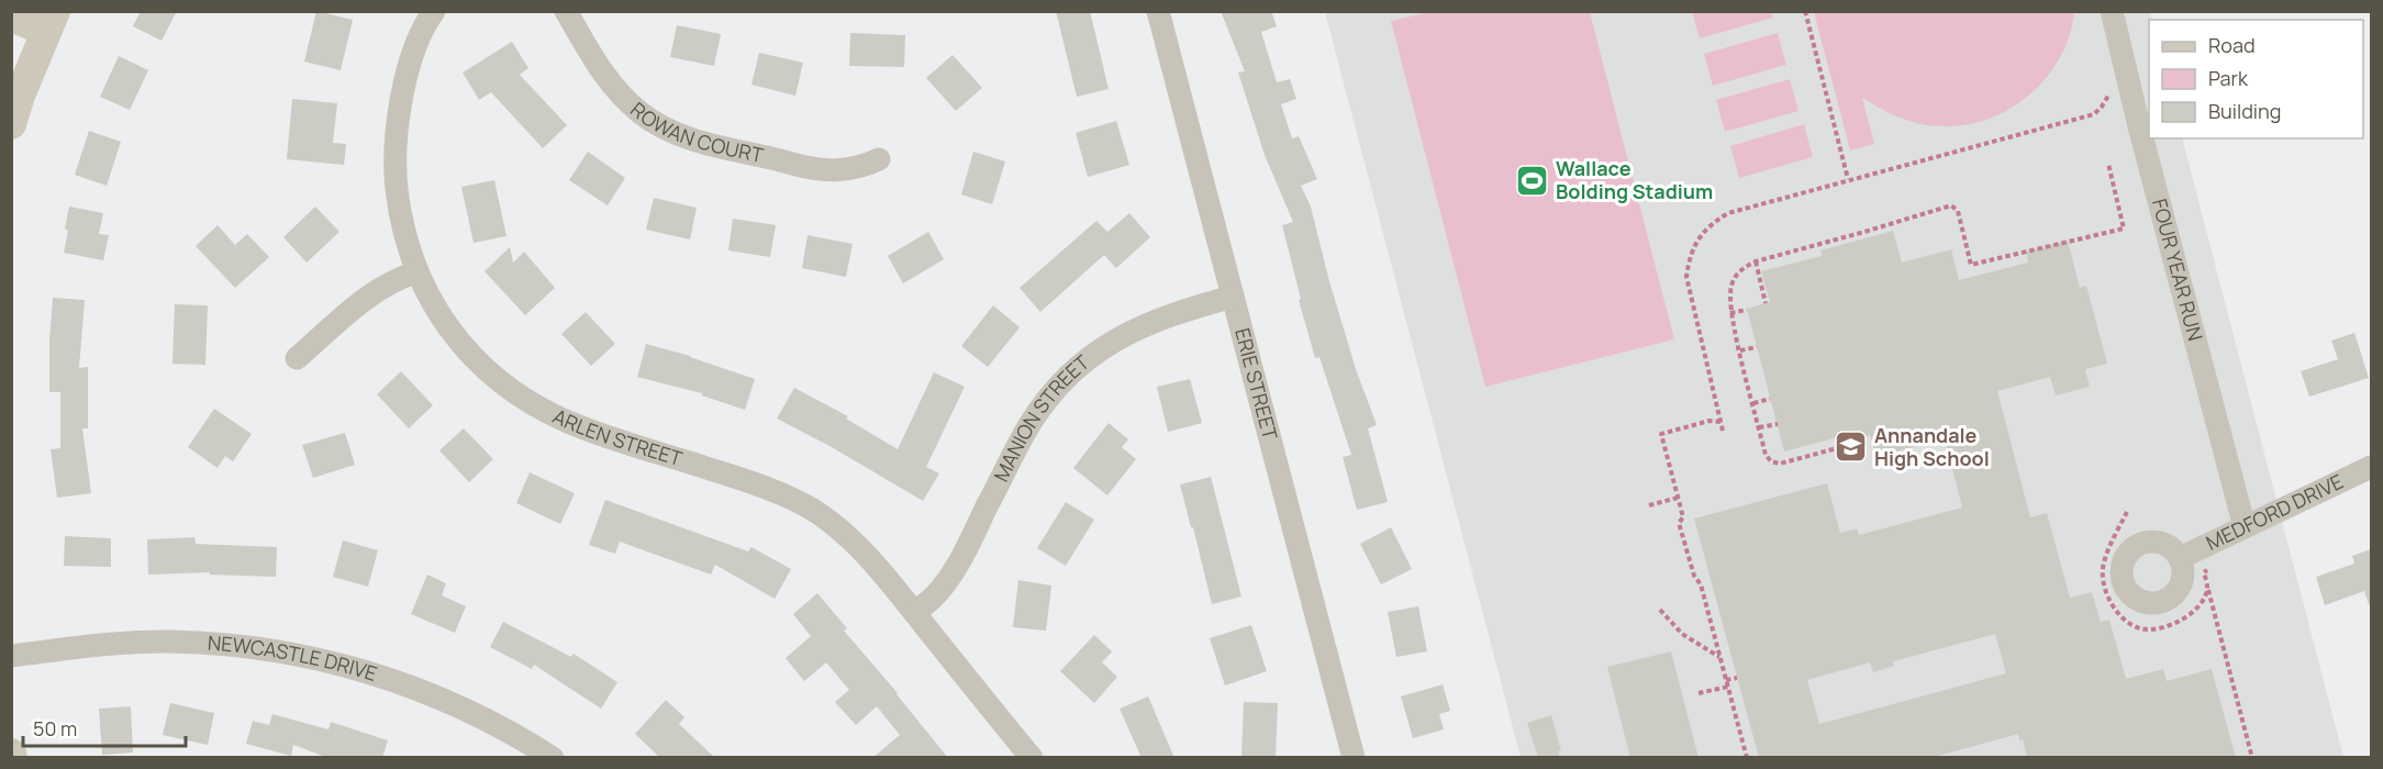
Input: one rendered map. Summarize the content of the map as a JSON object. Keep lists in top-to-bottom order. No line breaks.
{"streets":{"street":["ROWAN COURT","FOUR YEAR RUN","ERIE STREET","MANION STREET","ARLEN STREET","MEDFORD DRIVE","NEWCASTLE DRIVE"]},"crossings":[["FOUR YEAR RUN","MEDFORD DRIVE"],["ERIE STREET","MANION STREET"],["MANION STREET","ARLEN STREET"]],"places":{"sports":["Wallace Bolding Stadium"],"school or university":["Annandale High School"]},"legend":["Road","Park","Building"],"scale_bar":"50 m"}
